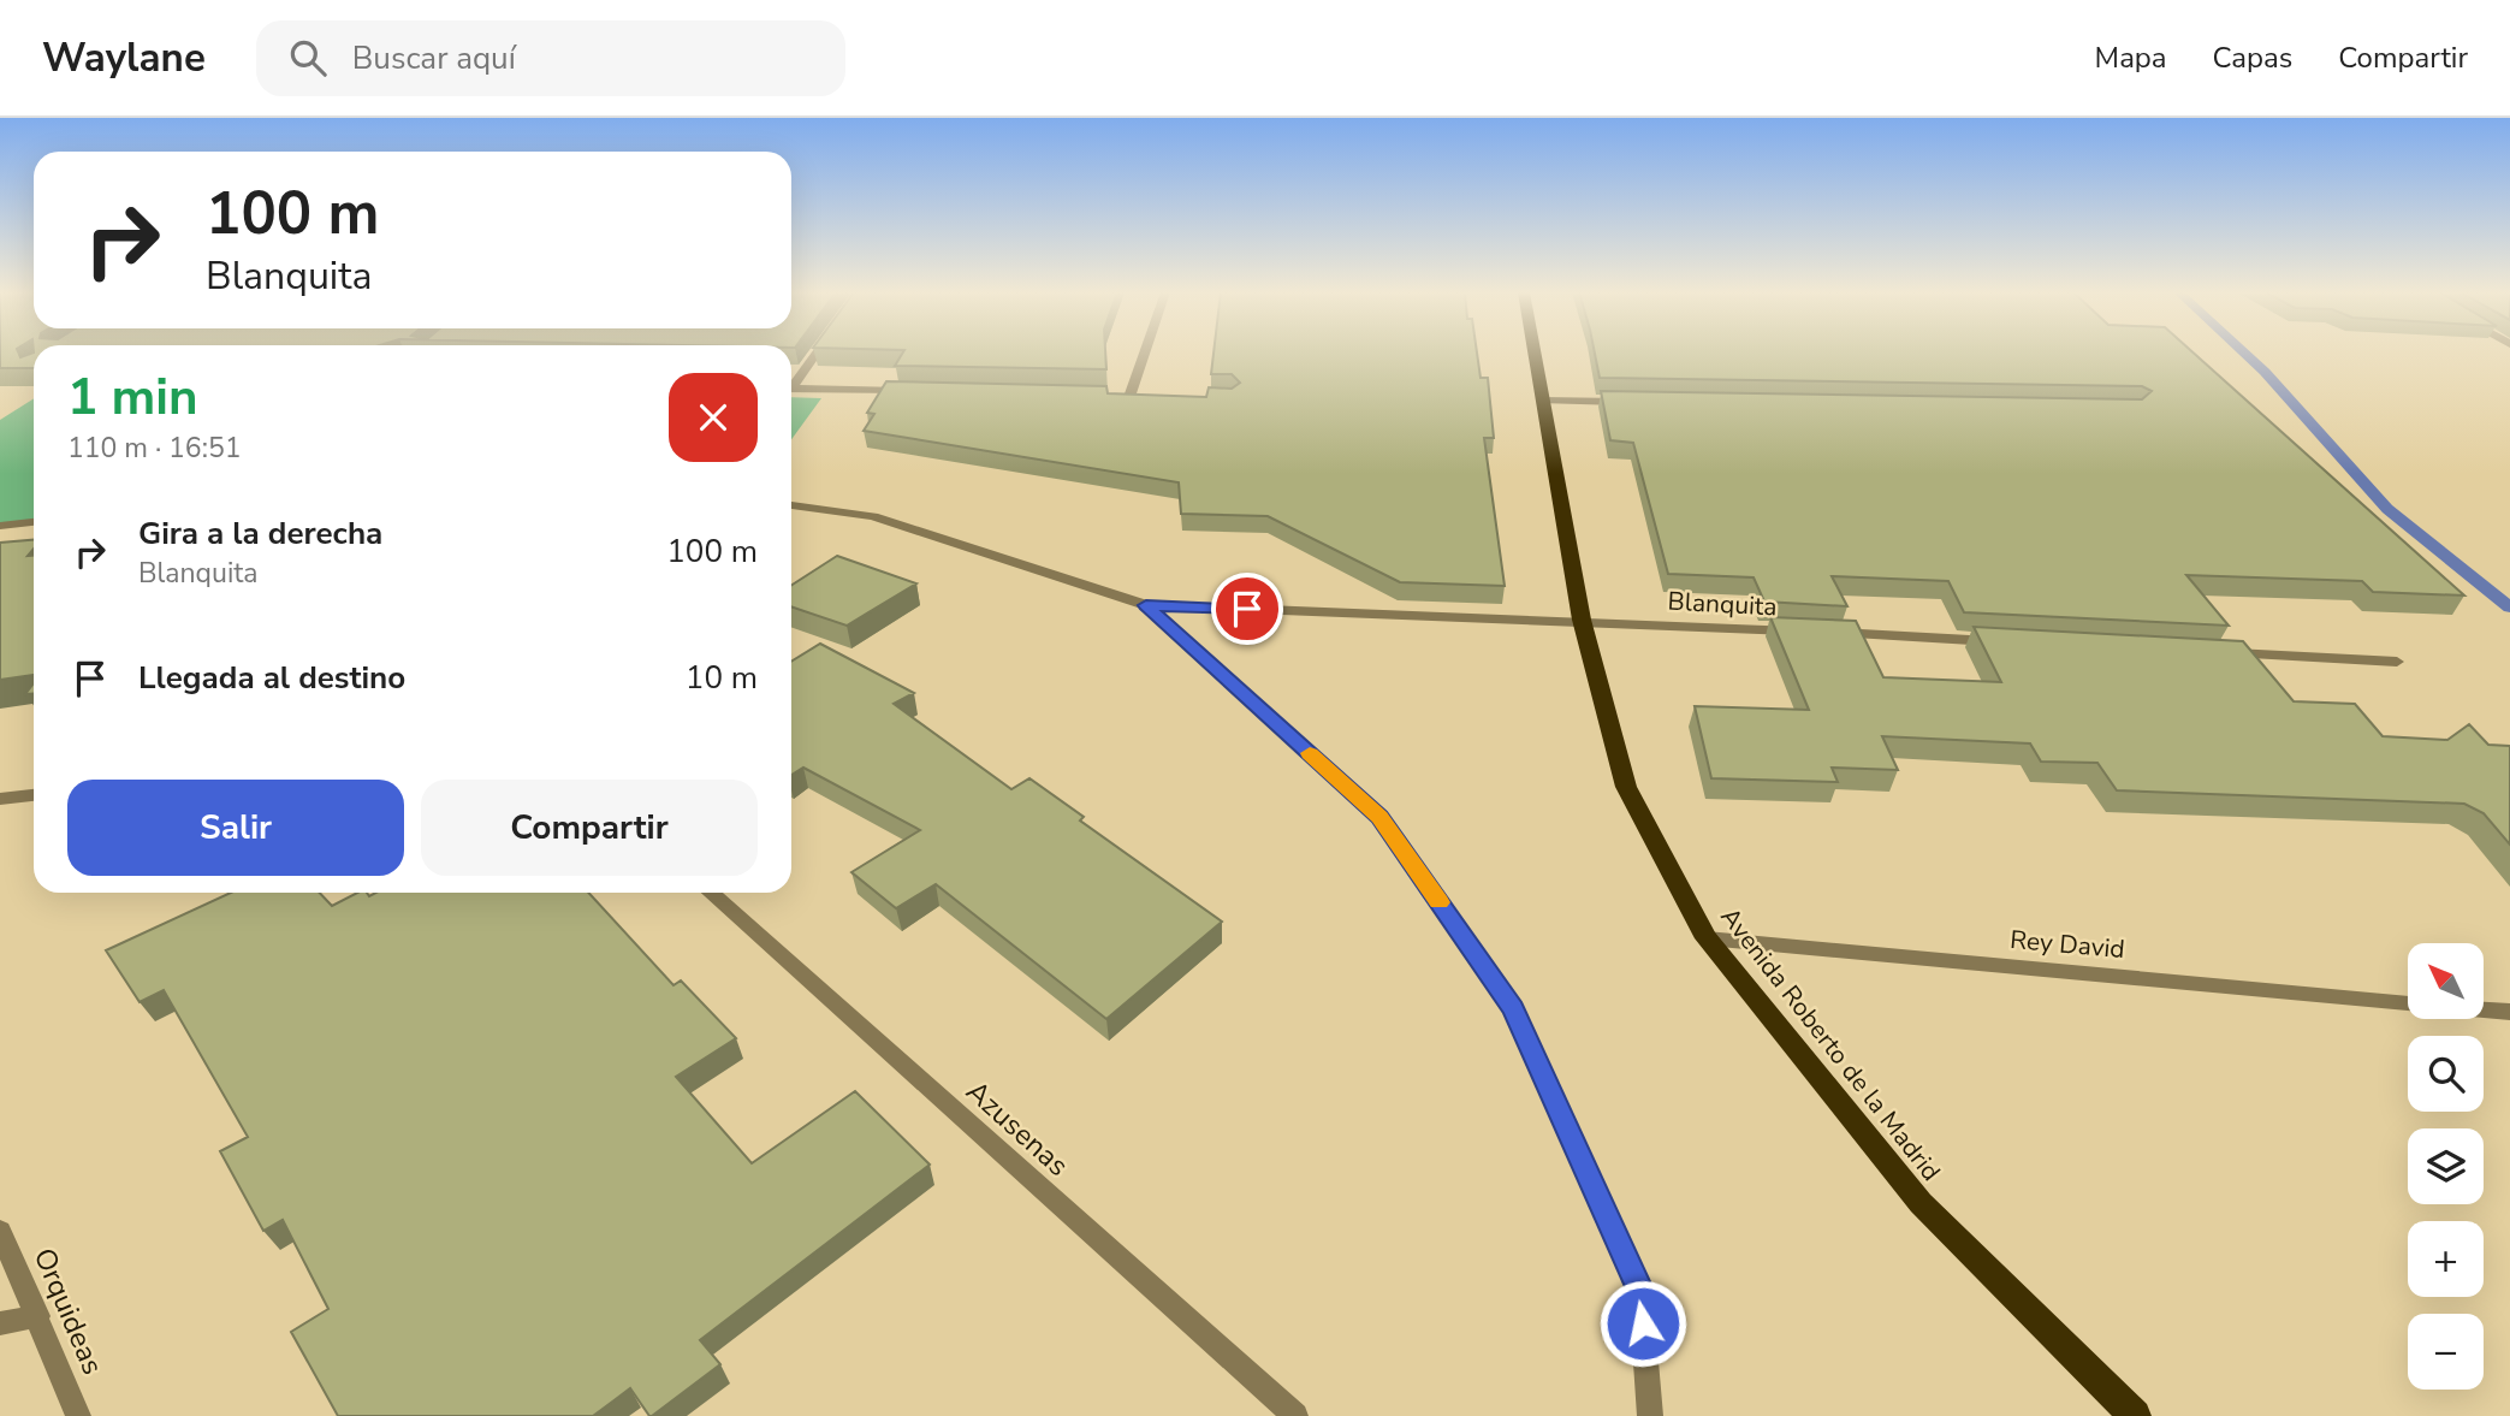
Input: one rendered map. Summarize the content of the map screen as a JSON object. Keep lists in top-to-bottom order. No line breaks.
{"streets":{"main road":["Avenida Roberto de la Madrid"],"street":["Blanquita","Rey David","Azusenas","Orquideas"]},"crossings":[["Blanquita","Avenida Roberto de la Madrid"],["Rey David","Avenida Roberto de la Madrid"]],"north":"top left","page":{"header":"Waylane","search":"Buscar aquí","nav":["Mapa","Capas","Compartir"],"turn":["100 m","Blanquita"],"heading":["1 min","110 m · 16:51"],"list":[{"name":"Gira a la derecha","note":"Blanquita","value":"100 m"},{"name":"Llegada al destino","value":"10 m"}],"buttons":["Salir","Compartir"],"map_buttons":["+","−"]}}
